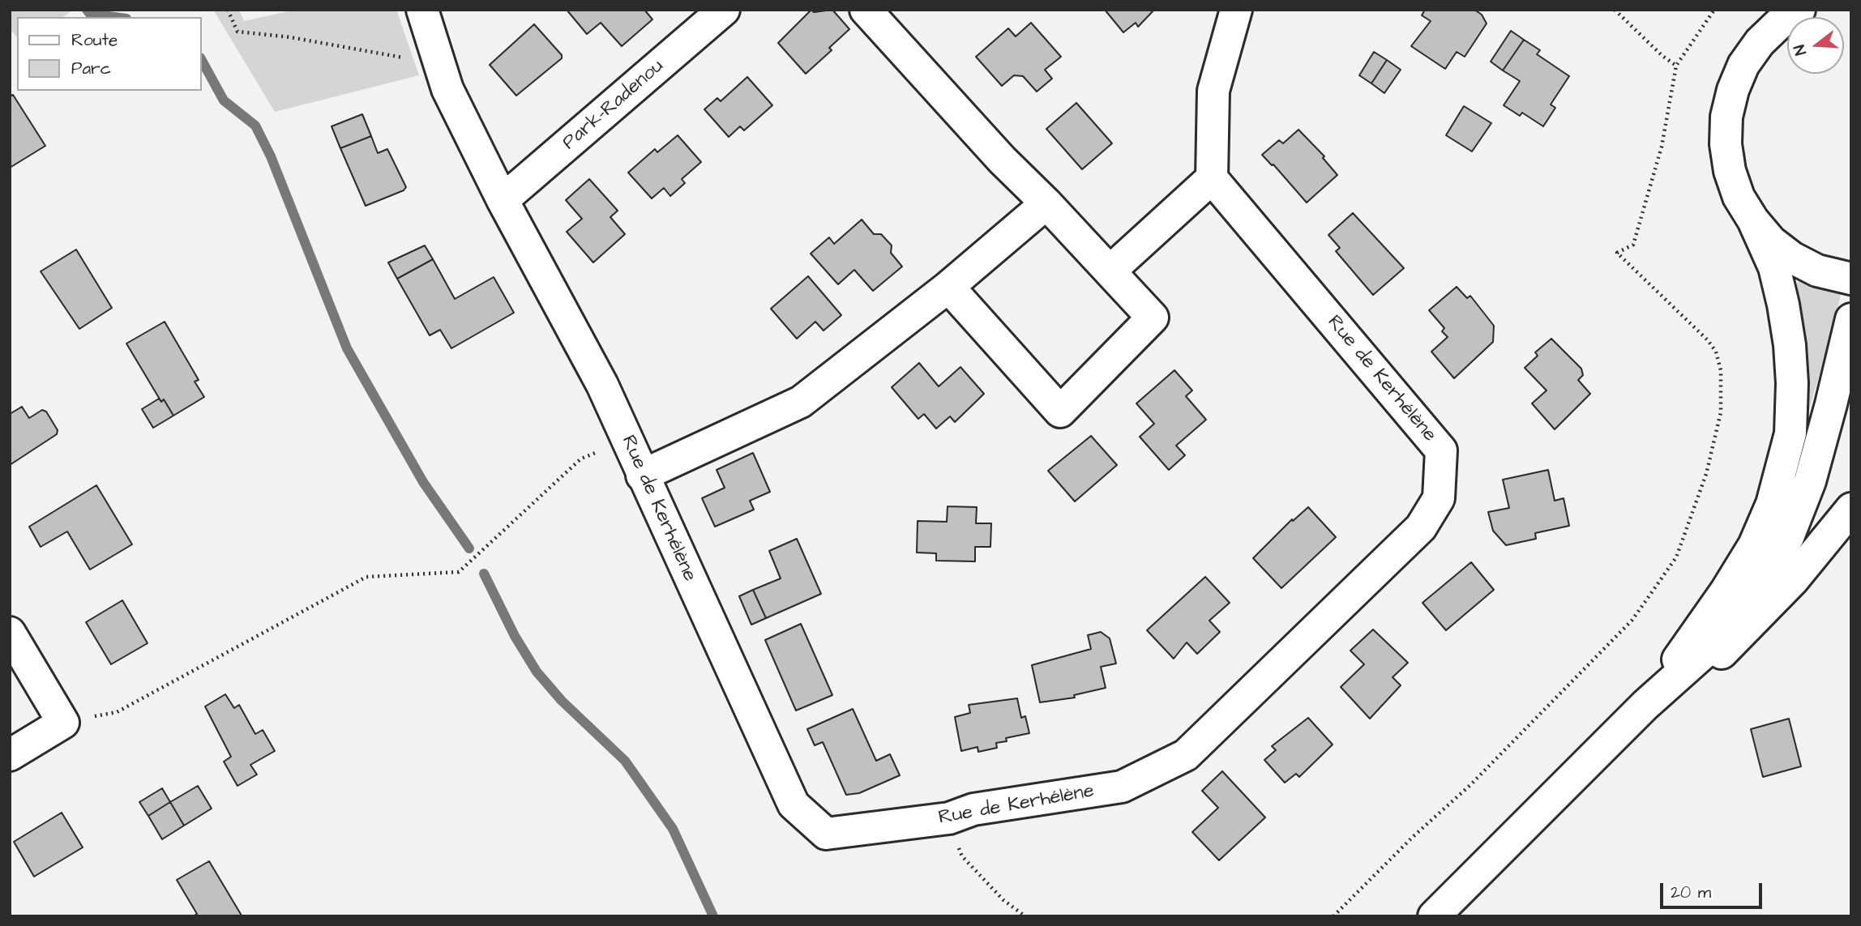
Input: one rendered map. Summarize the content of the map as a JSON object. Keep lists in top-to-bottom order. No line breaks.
{"streets":{"street":["Park-Radenou","Rue de Kerhélène"]},"crossings":[["Park-Radenou","Rue de Kerhélène"]],"legend":["Route","Parc"],"scale_bar":"20 m","north":"left"}
